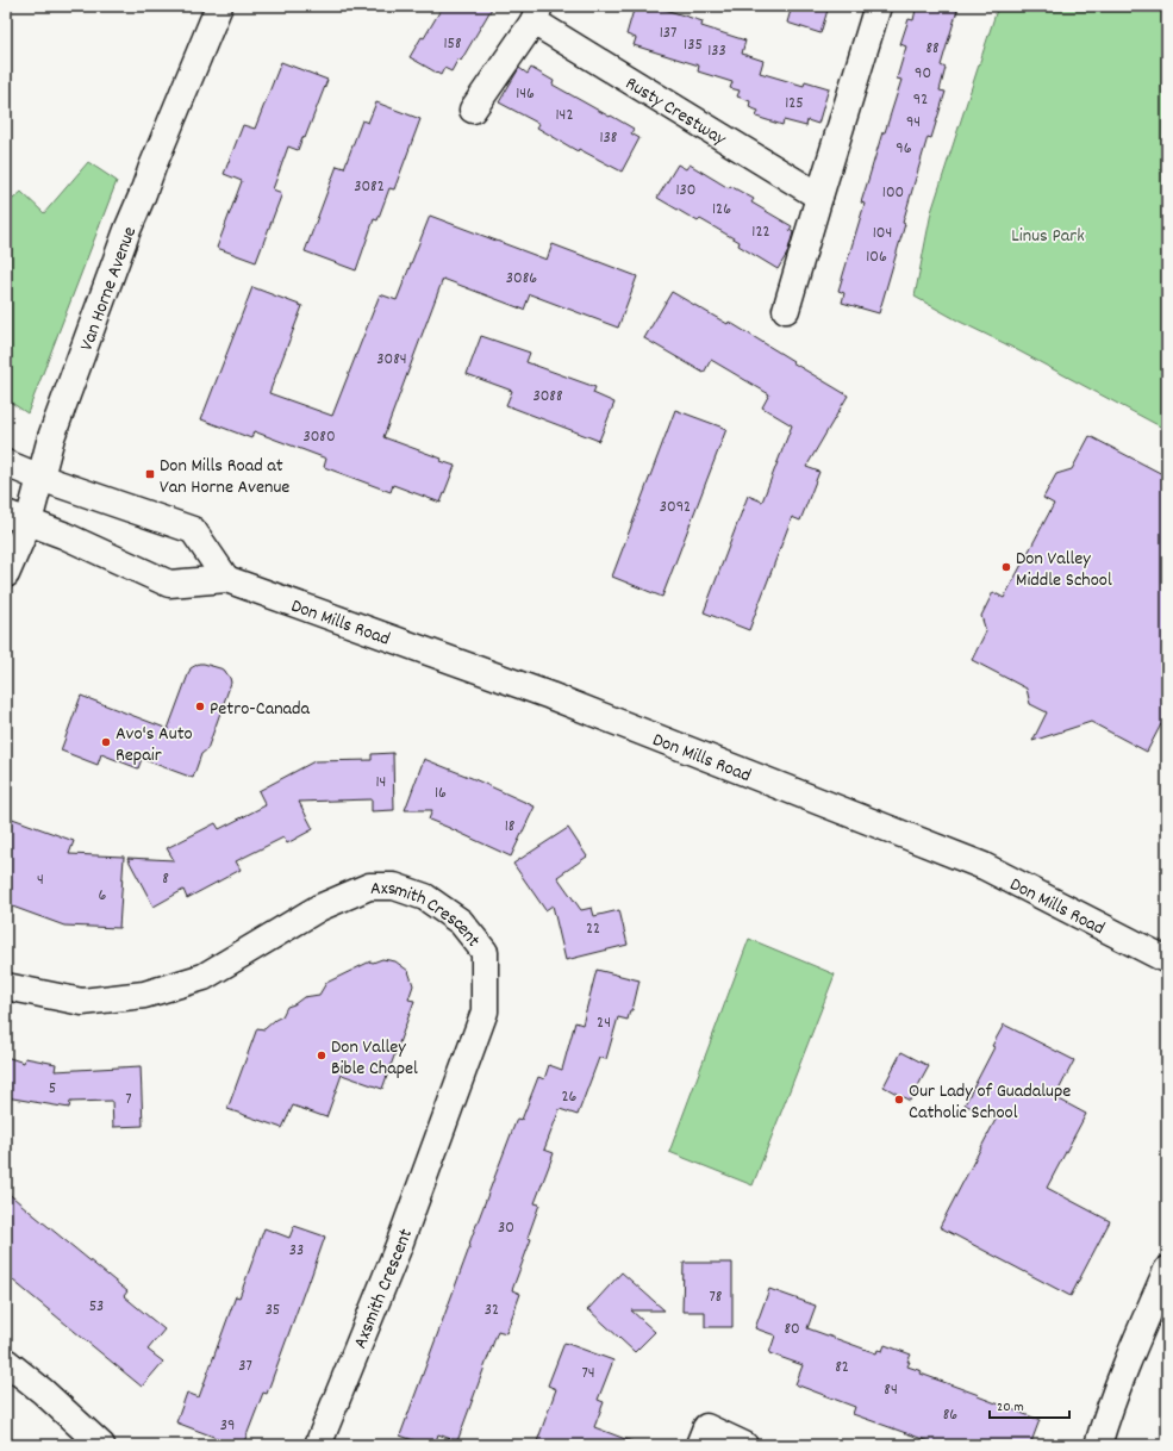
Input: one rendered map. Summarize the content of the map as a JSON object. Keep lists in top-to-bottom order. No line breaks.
{"streets":{"street":["Rusty Crestway","Van Horne Avenue","Don Mills Road","Axsmith Crescent"]},"crossings":[["Van Horne Avenue","Don Mills Road"]],"parks":["Linus Park"],"places":{"transit":["Don Mills Road at Van Horne Avenue"],"other":["Don Valley Middle School","Petro-Canada","Avo's Auto Repair","Don Valley Bible Chapel","Our Lady of Guadalupe Catholic School"]},"house_numbers":["137","158","135","88","133","90","146","92","125","142","94","138","96","3082","130","100","126","122","104","106","3086","3084","3088","3080","3092","14","16","18","8","4","6","22","24","5","26","7","30","33","78","53","35","32","80","37","82","74","84","86","39"],"scale_bar":"20 m"}
